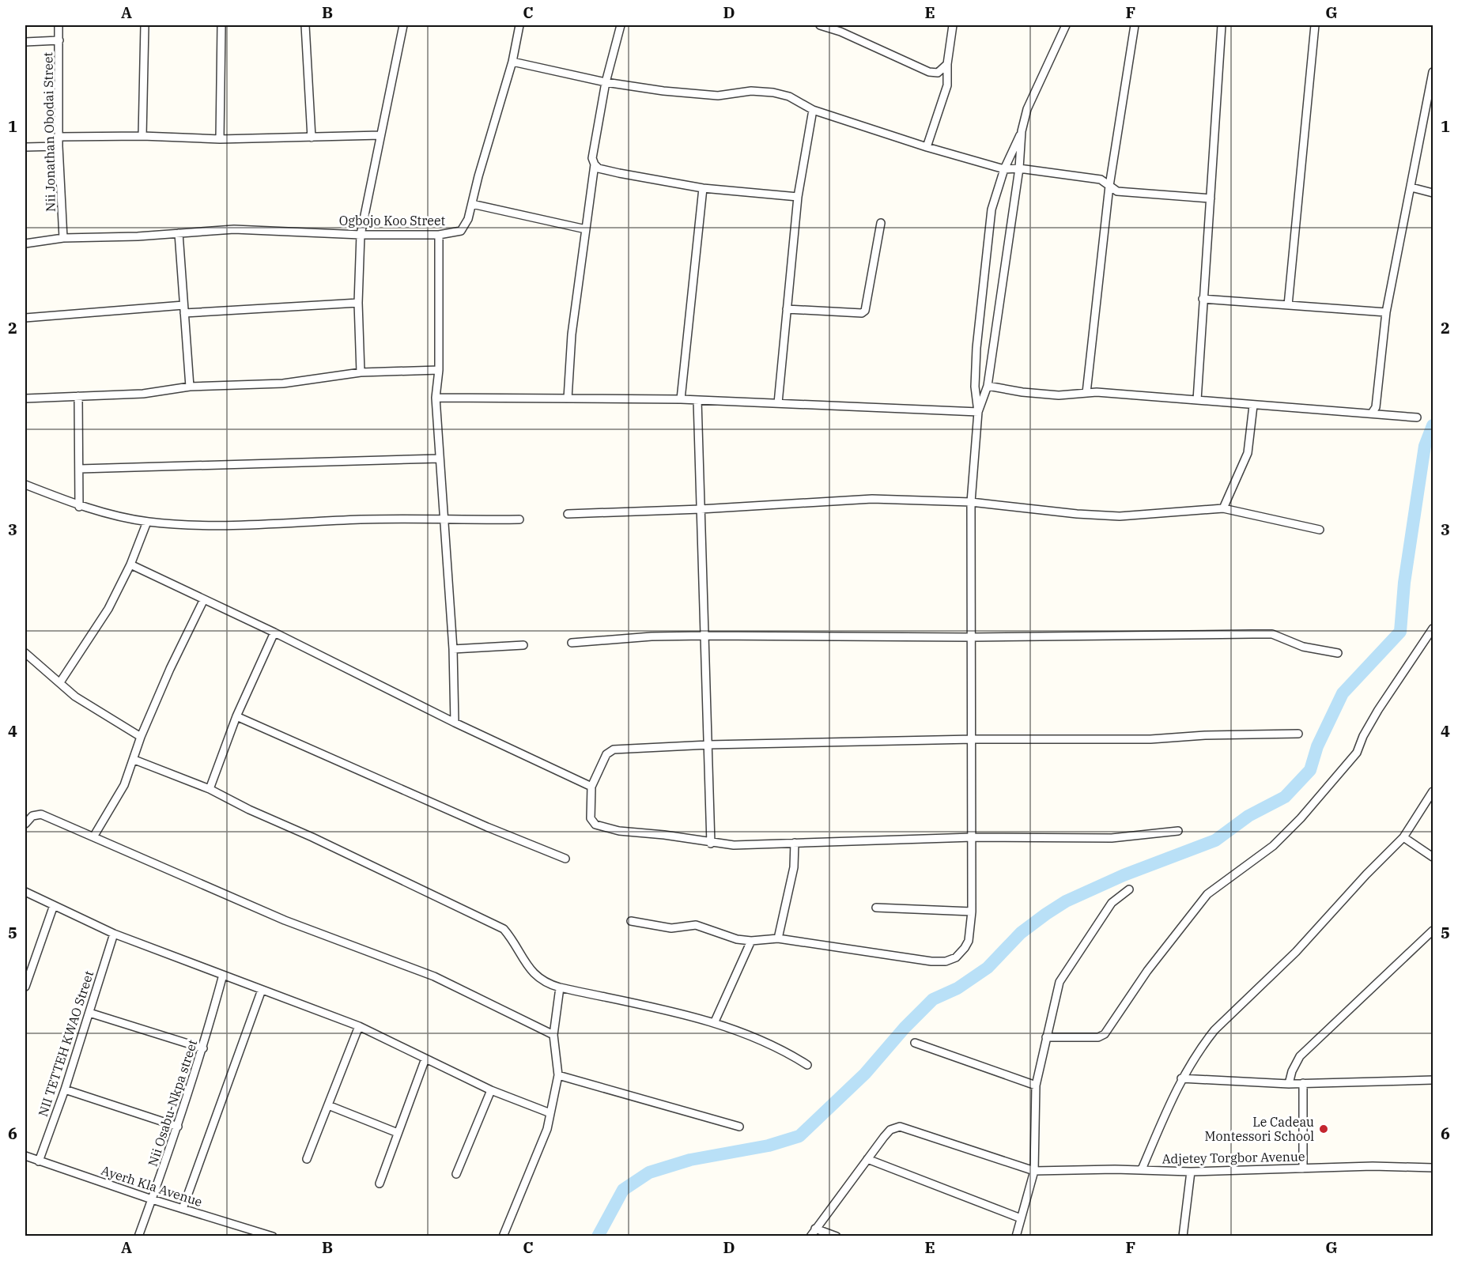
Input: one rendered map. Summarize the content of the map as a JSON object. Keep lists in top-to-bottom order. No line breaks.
{"streets":{"street":["Nii Jonathan Obodai Street","Ogbojo Koo Street","NII TETTEH KWAO Street","Nii Osabu-Nkpa street","Adjetey Torgbor Avenue","Ayerh Kla Avenue"]},"crossings":[["Nii Jonathan Obodai Street","Ogbojo Koo Street"],["NII TETTEH KWAO Street","Ayerh Kla Avenue"],["Nii Osabu-Nkpa street","Ayerh Kla Avenue"]],"places":["Le Cadeau Montessori School"],"grid":{"columns":["A","B","C","D","E","F","G"],"rows":["1","2","3","4","5","6"]}}
